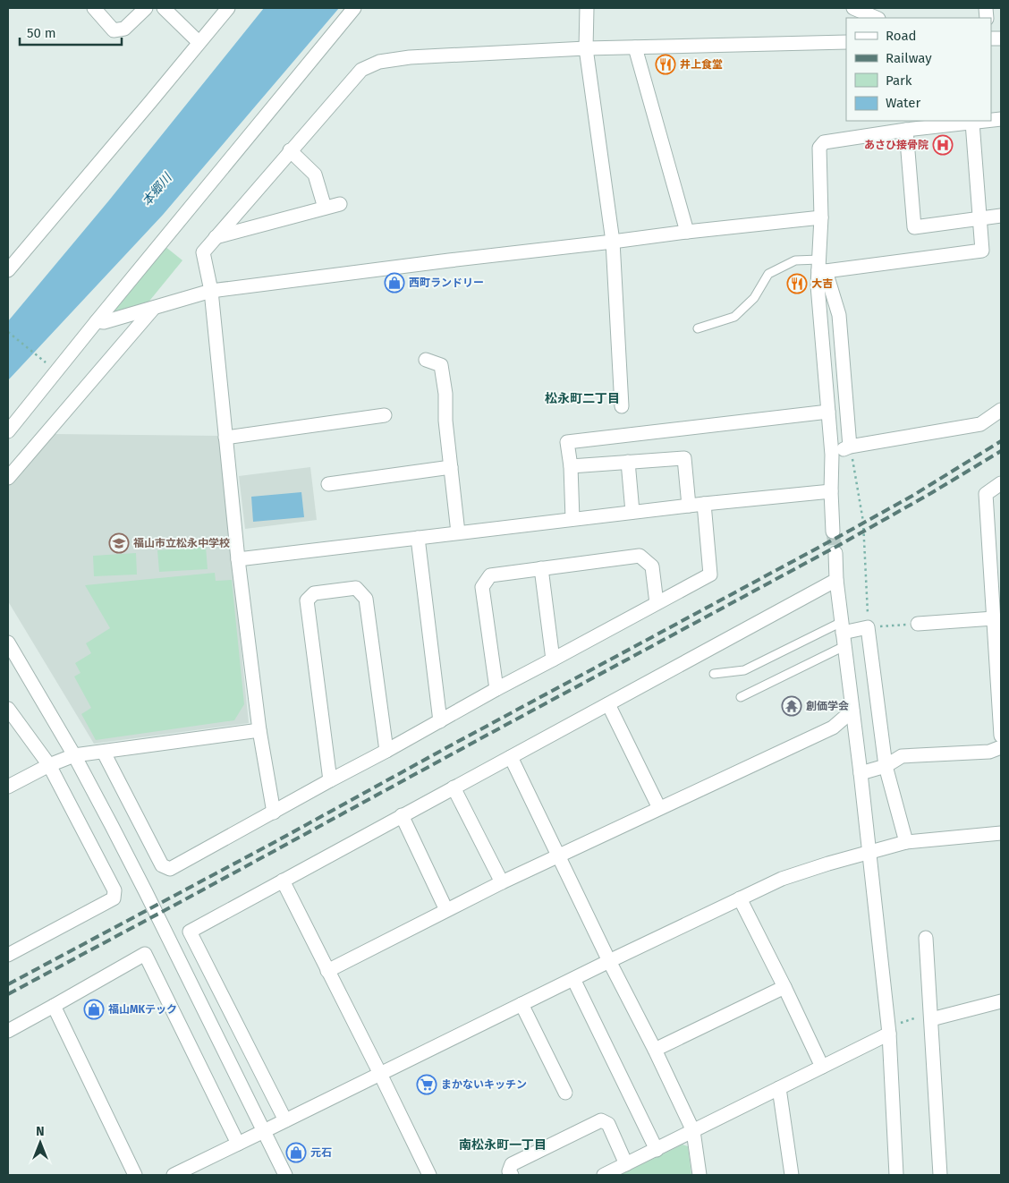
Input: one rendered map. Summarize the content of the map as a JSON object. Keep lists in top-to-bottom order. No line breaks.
{"districts":["松永町二丁目","南松永町一丁目"],"water":["本郷川"],"places":{"restaurant":["井上食堂","大吉"],"hospital":["あさひ接骨院"],"shop":["西町ランドリー","福山MKテック","元石"],"school or university":["福山市立松永中学校"],"temple":["創価学会"],"supermarket":["まかないキッチン"]},"legend":["Road","Railway","Park","Water"],"scale_bar":"50 m","north":"top"}
